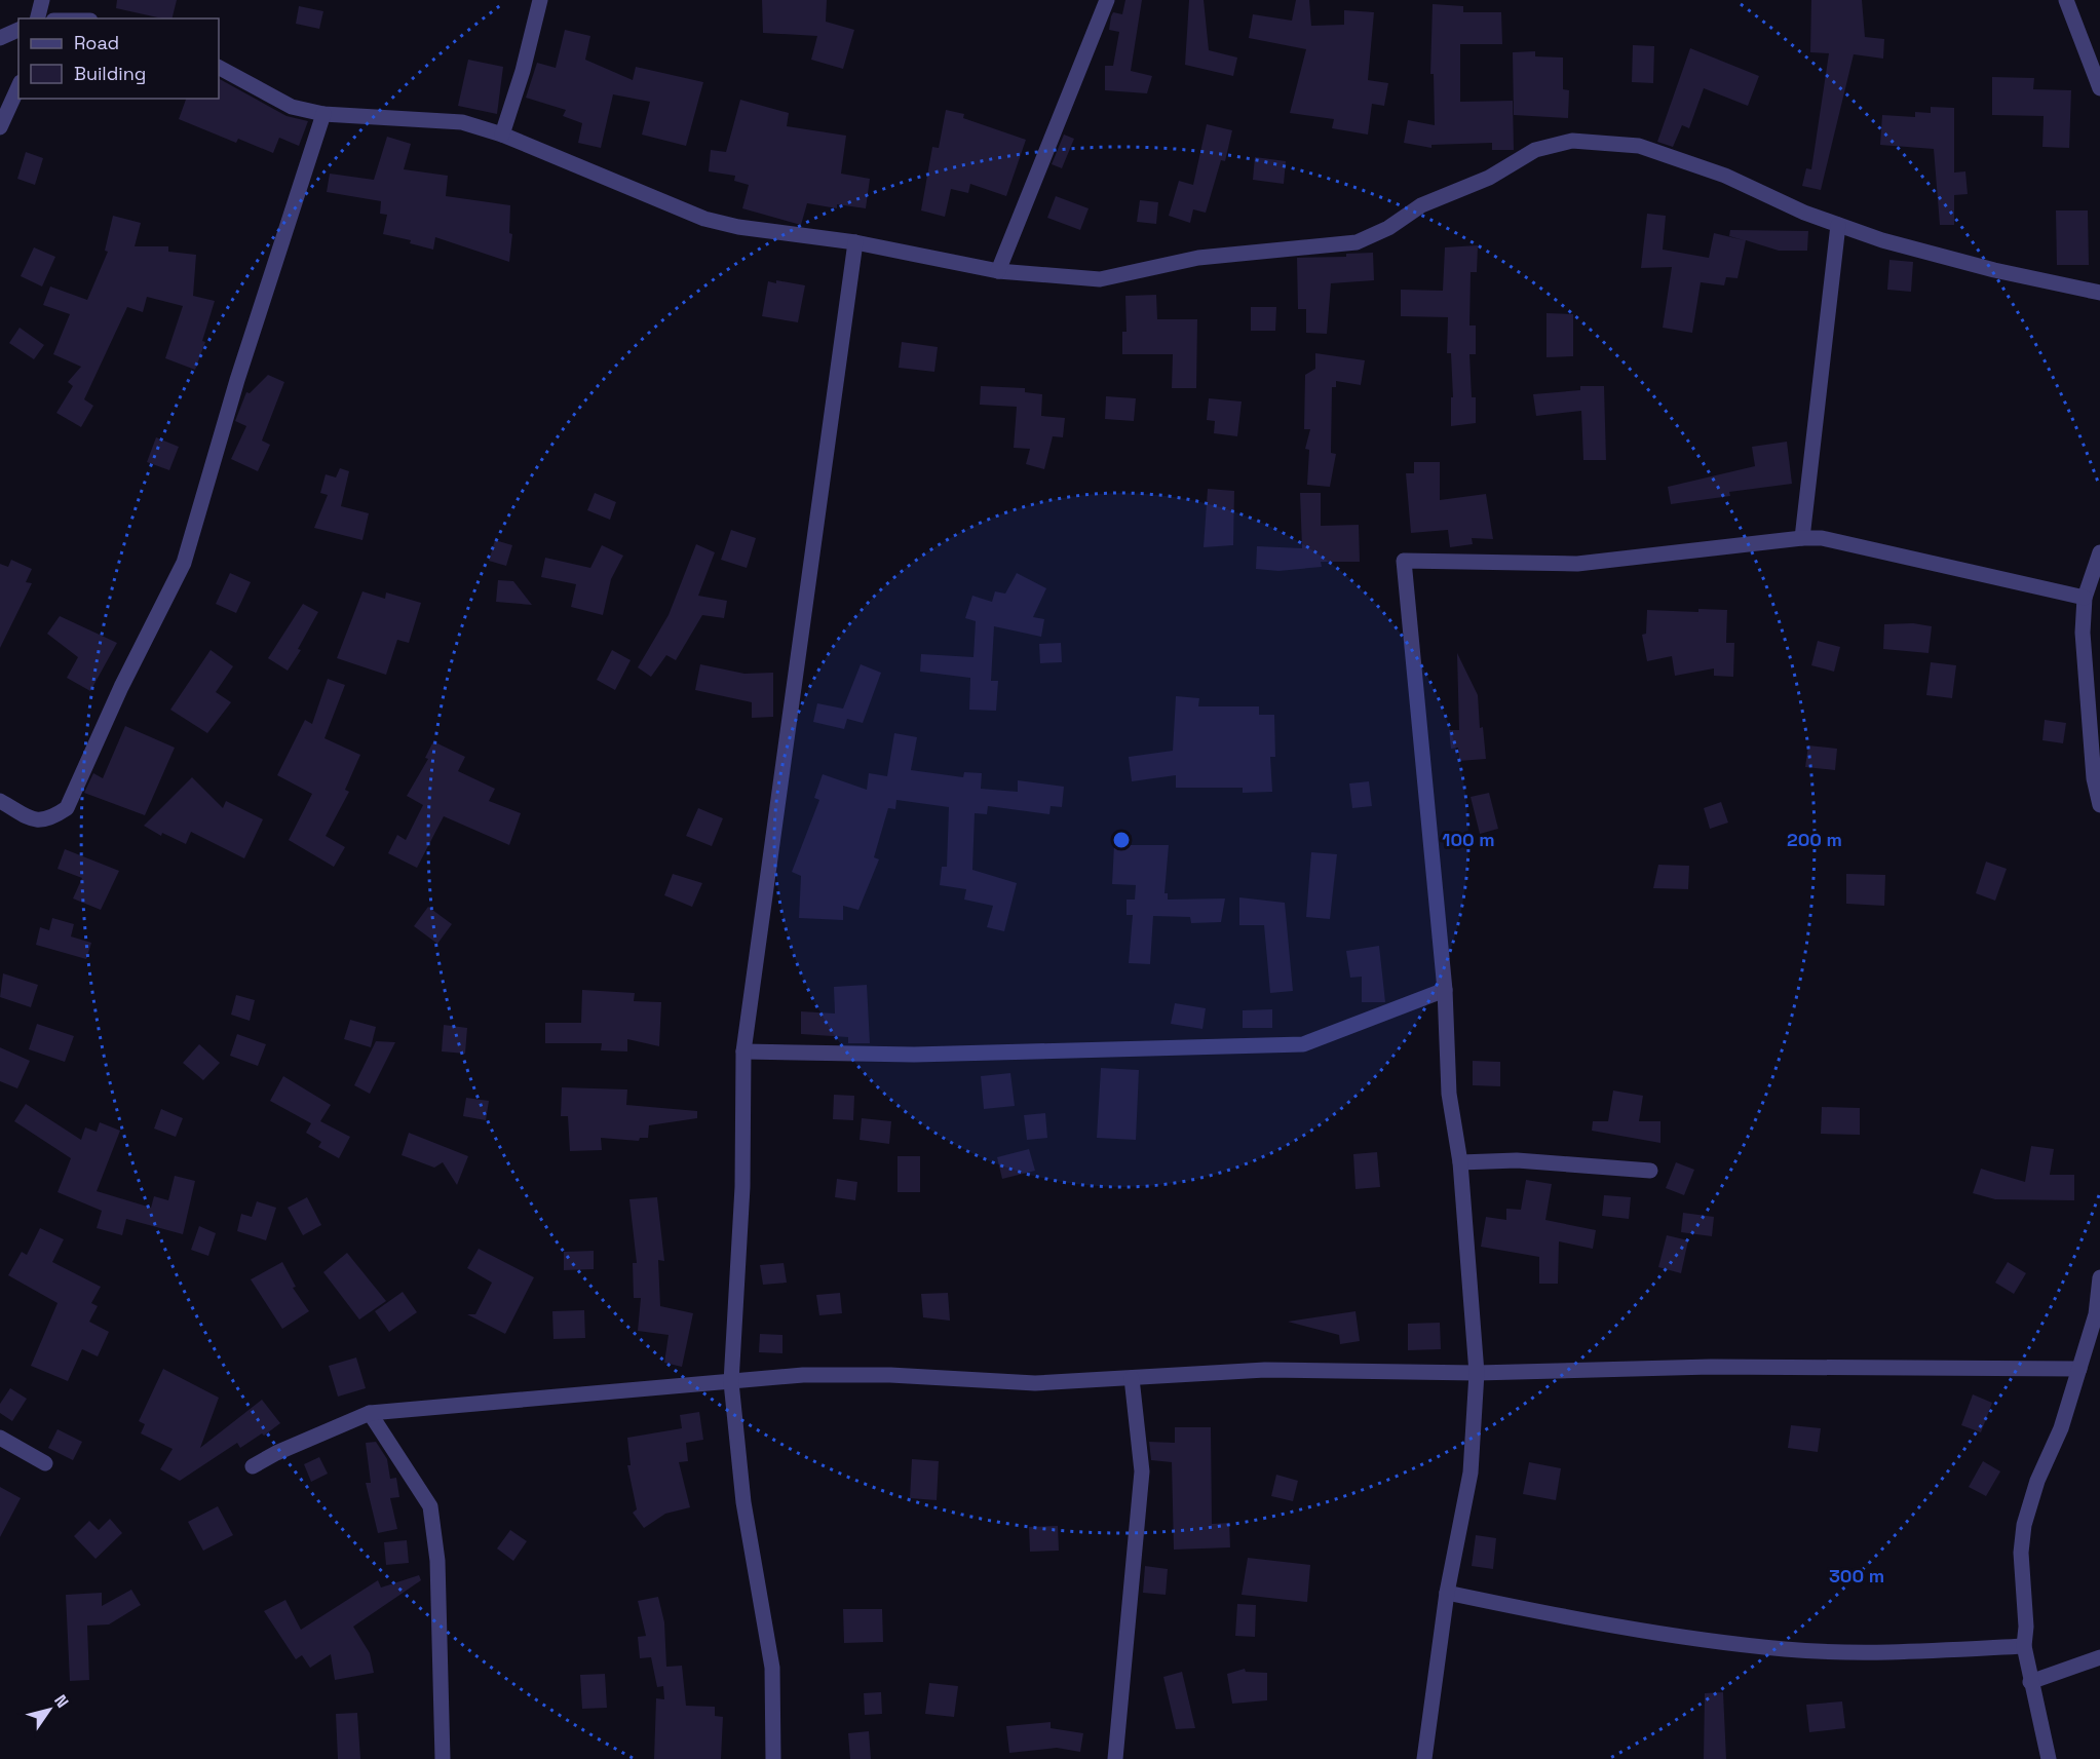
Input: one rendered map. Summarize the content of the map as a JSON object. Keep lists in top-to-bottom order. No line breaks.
{"legend":["Road","Building"],"north":"top right","rings":["100 m","200 m","300 m"]}
